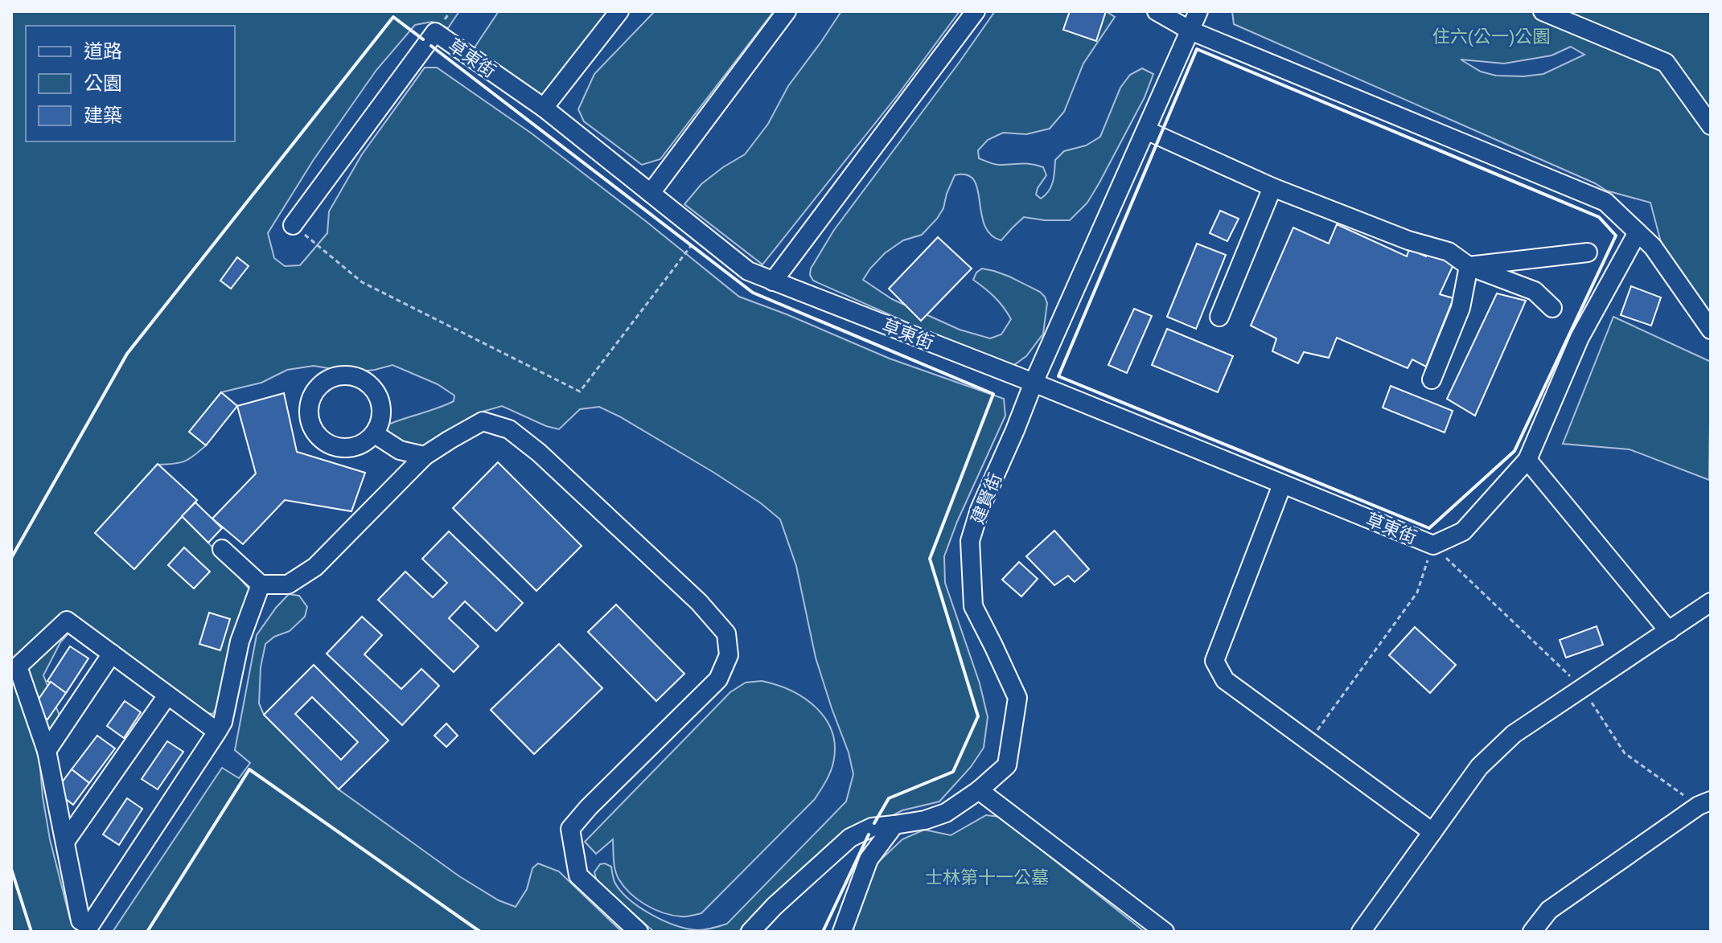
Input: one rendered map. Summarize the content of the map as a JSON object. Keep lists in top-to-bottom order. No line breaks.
{"streets":{"street":["草東街","建賢街"]},"crossings":[["草東街","建賢街"]],"parks":["住六(公一)公園","士林第十一公墓"],"legend":["道路","公園","建築"]}
